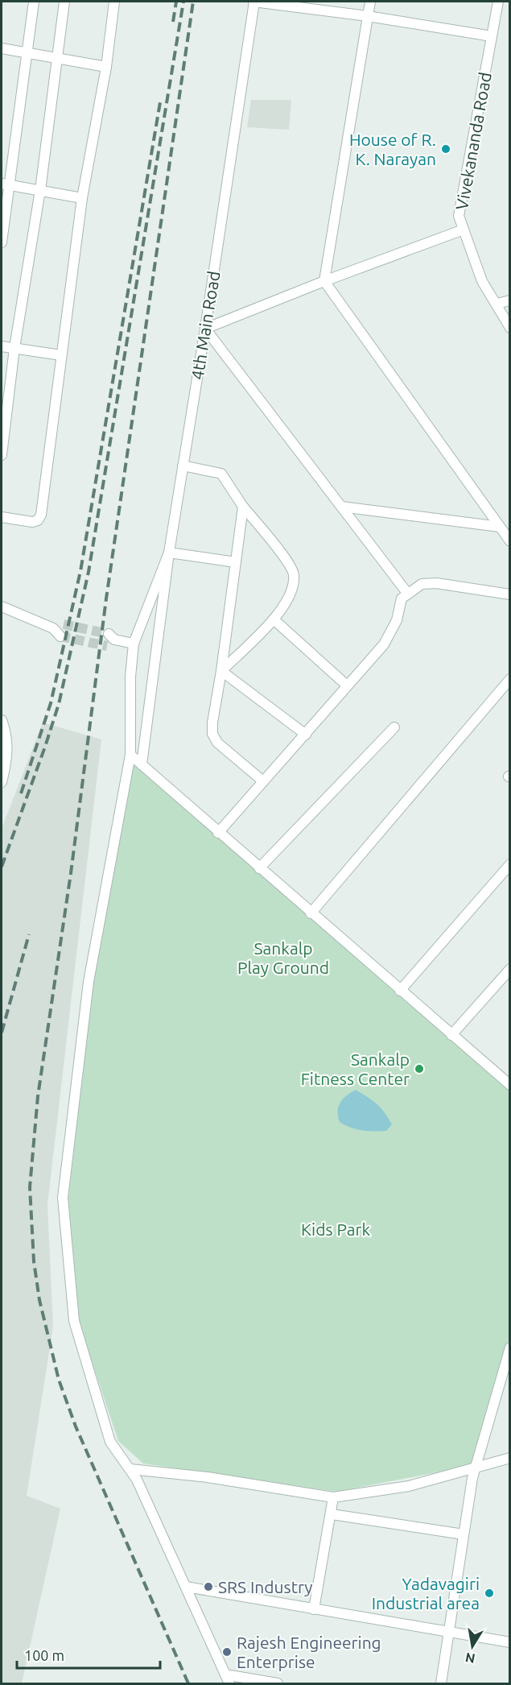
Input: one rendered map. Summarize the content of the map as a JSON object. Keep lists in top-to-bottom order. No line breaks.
{"streets":{"street":["Vivekananda Road","4th Main Road"]},"parks":["Sankalp Play Ground","Kids Park"],"places":["House of R. K. Narayan","Sankalp Fitness Center","SRS Industry","Yadavagiri Industrial area","Rajesh Engineering Enterprise"],"scale_bar":"100 m","north":"bottom"}
